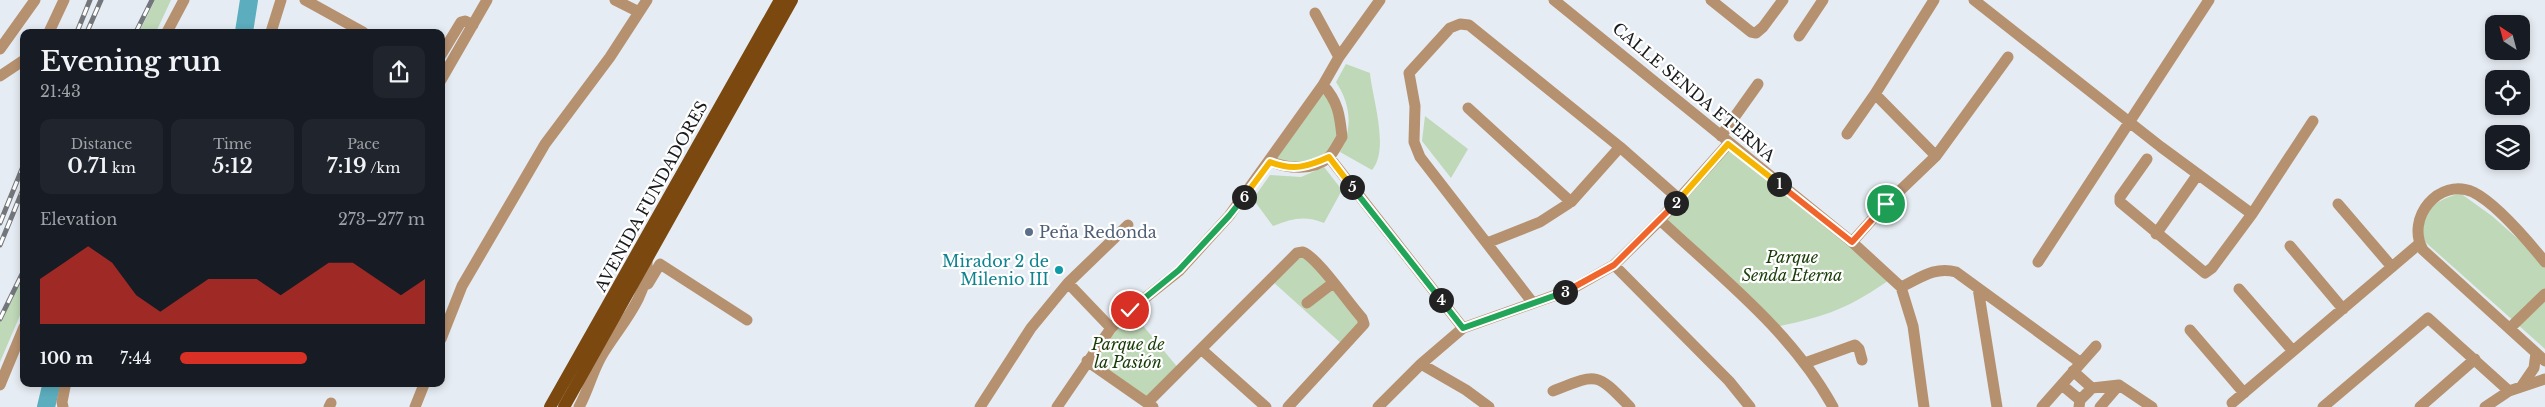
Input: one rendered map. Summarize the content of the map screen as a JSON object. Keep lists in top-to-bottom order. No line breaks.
{"streets":{"main road":["AVENIDA FUNDADORES"],"street":["CALLE SENDA ETERNA"]},"parks":["Parque Senda Eterna","Parque de la Pasión"],"places":["Peña Redonda","Mirador 2 de Milenio III"],"north":"top left","page":{"heading":["Evening run","21:43"],"stats":[["Distance","0.71 km"],["Time","5:12"],["Pace","7:19 /km"]],"pins":["1","5","6","2","3","4"],"chart":["Elevation","273–277 m"],"list":[{"name":"100 m","note":"7:44"}]}}
